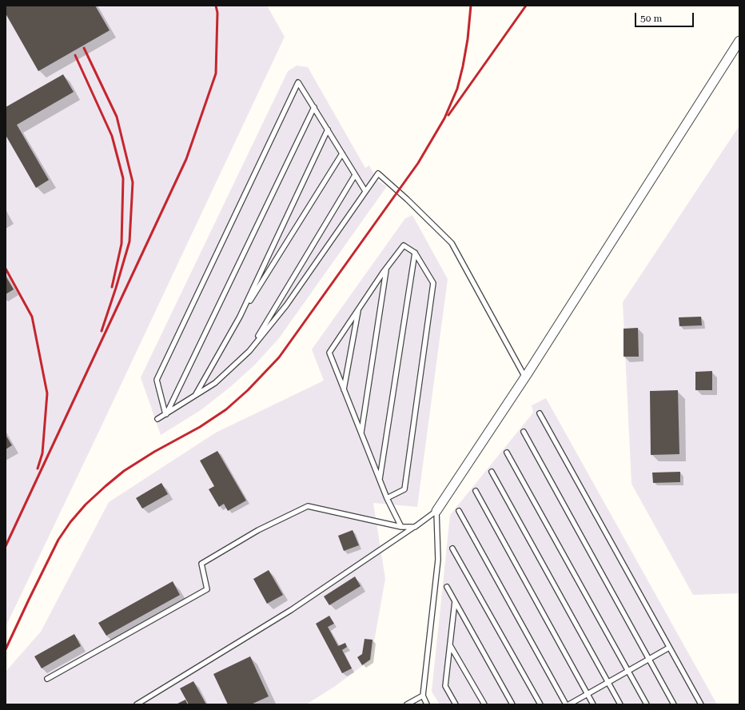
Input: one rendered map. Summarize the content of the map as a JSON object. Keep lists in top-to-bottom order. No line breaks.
{"scale_bar":"50 m"}
